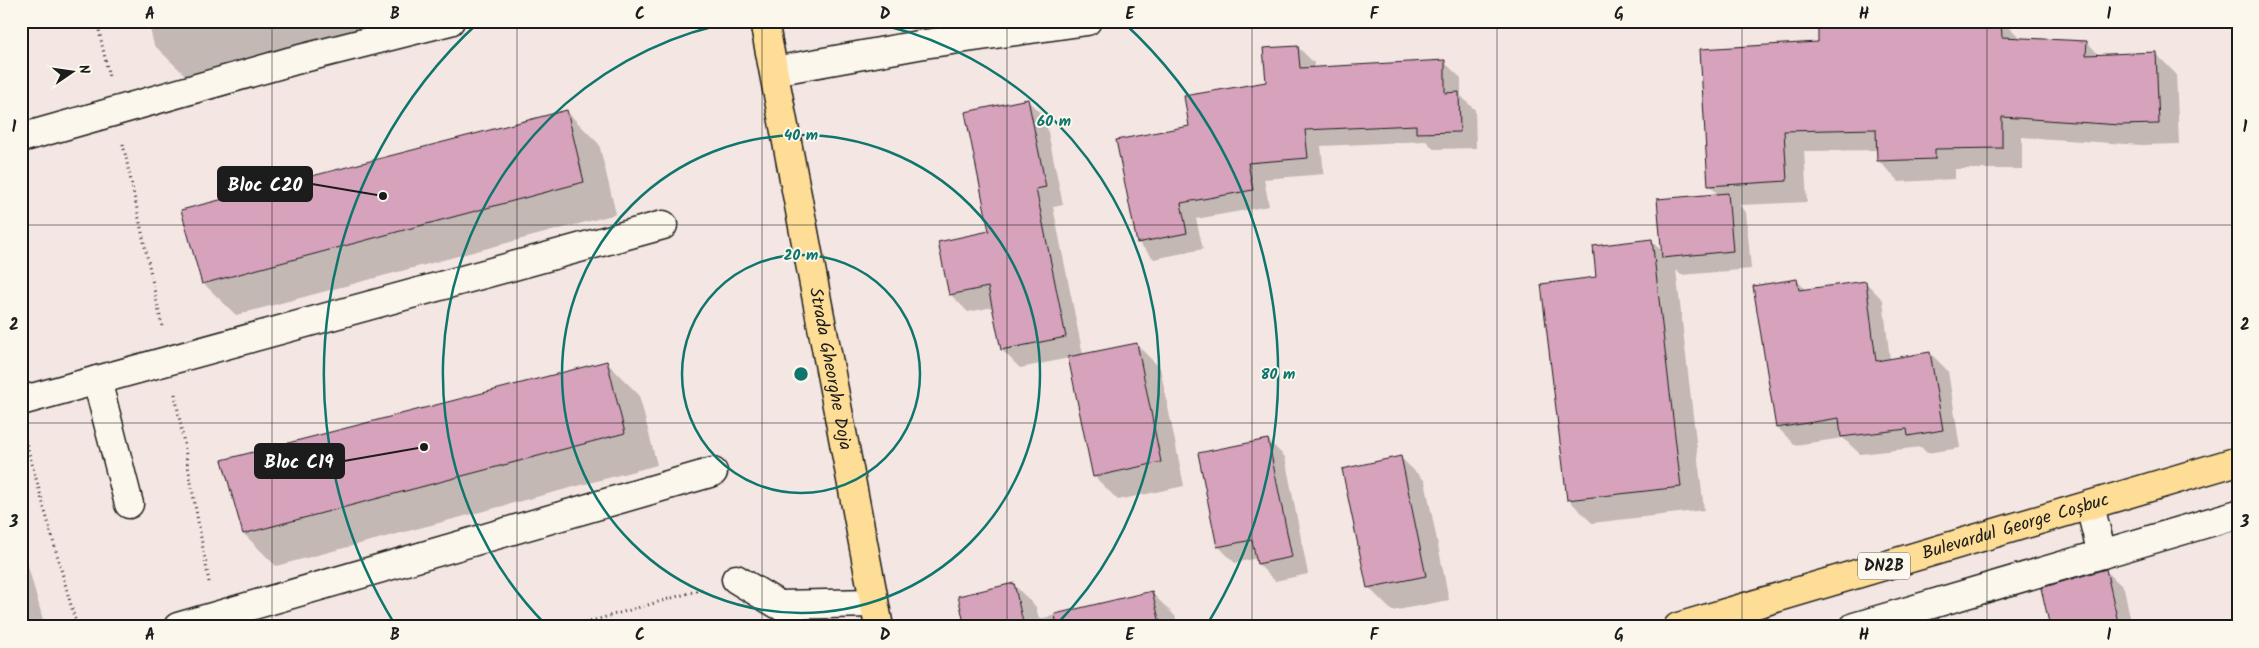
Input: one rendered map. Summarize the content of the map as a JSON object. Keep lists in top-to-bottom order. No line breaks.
{"streets":{"main road":["Strada Gheorghe Doja","Bulevardul George Coșbuc","DN2B"]},"places":["Bloc C20","Bloc C19"],"north":"right","grid":{"columns":["A","B","C","D","E","F","G","H","I"],"rows":["1","2","3"]},"rings":["60 m","40 m","20 m","80 m"]}
